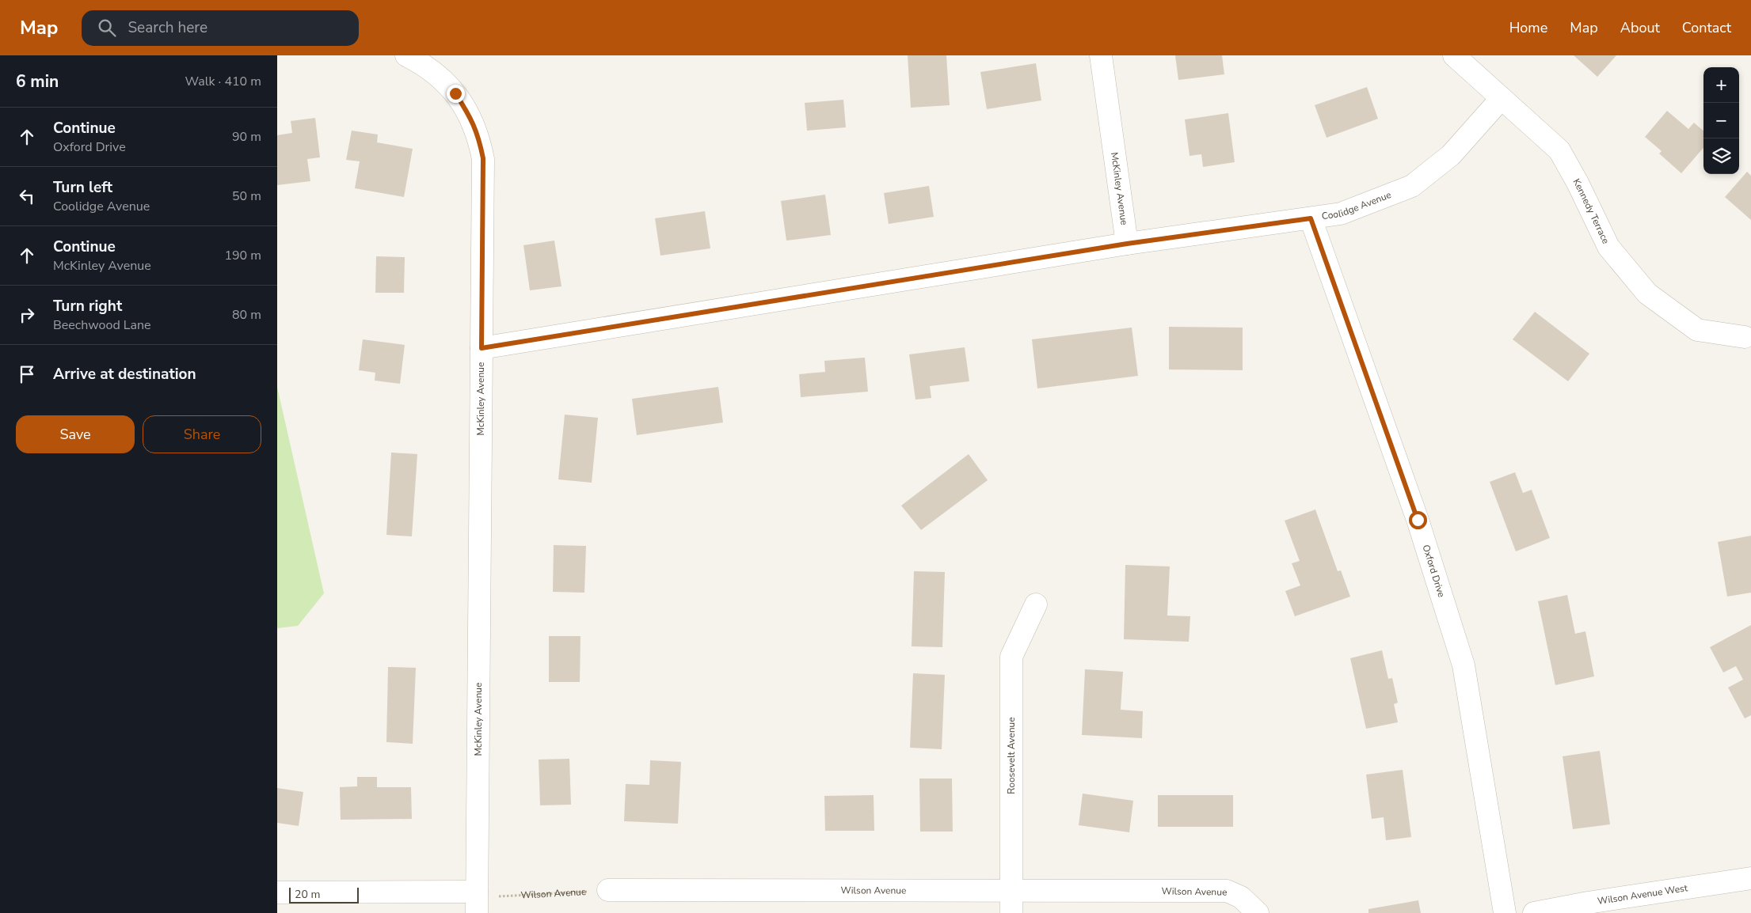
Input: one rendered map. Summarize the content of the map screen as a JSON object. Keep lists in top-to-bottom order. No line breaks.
{"streets":{"street":["McKinley Avenue","Coolidge Avenue","Kennedy Terrace","Oxford Drive","Roosevelt Avenue","Wilson Avenue","Wilson Avenue West"]},"crossings":[["McKinley Avenue","Coolidge Avenue"],["McKinley Avenue","Wilson Avenue"],["Coolidge Avenue","Kennedy Terrace"],["Coolidge Avenue","Oxford Drive"],["Roosevelt Avenue","Wilson Avenue"]],"scale_bar":"20 m","page":{"header":"Map","search":"Search here","nav":["Home","Map","About","Contact"],"heading":["6 min","Walk · 410 m"],"map_buttons":["+","−"],"list":[["Continue","Oxford Drive","90 m"],["Turn left","Coolidge Avenue","50 m"],["Continue","McKinley Avenue","190 m"],["Turn right","Beechwood Lane","80 m"],"Arrive at destination"],"buttons":["Save","Share"],"scale":"20 m"}}
